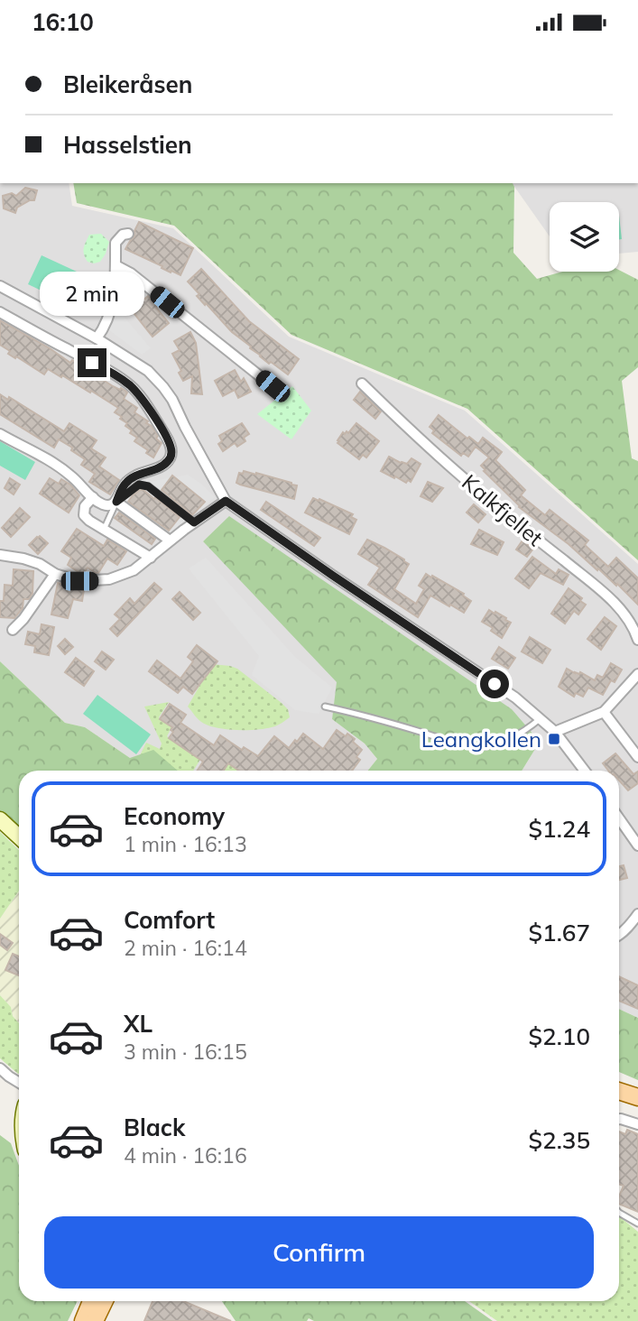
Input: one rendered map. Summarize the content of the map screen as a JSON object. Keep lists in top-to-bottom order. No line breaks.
{"streets":{"street":["Kalkfjellet"]},"places":{"transit":["Leangkollen"]},"page":{"status":"16:10","banner":["Bleikeråsen","Hasselstien"],"bubble":"2 min","list":[{"name":"Economy","note":"1 min · 16:13","value":"$1.24"},{"name":"Comfort","note":"2 min · 16:14","value":"$1.67"},{"name":"XL","note":"3 min · 16:15","value":"$2.10"},{"name":"Black","note":"4 min · 16:16","value":"$2.35"}],"buttons":"Confirm"}}
